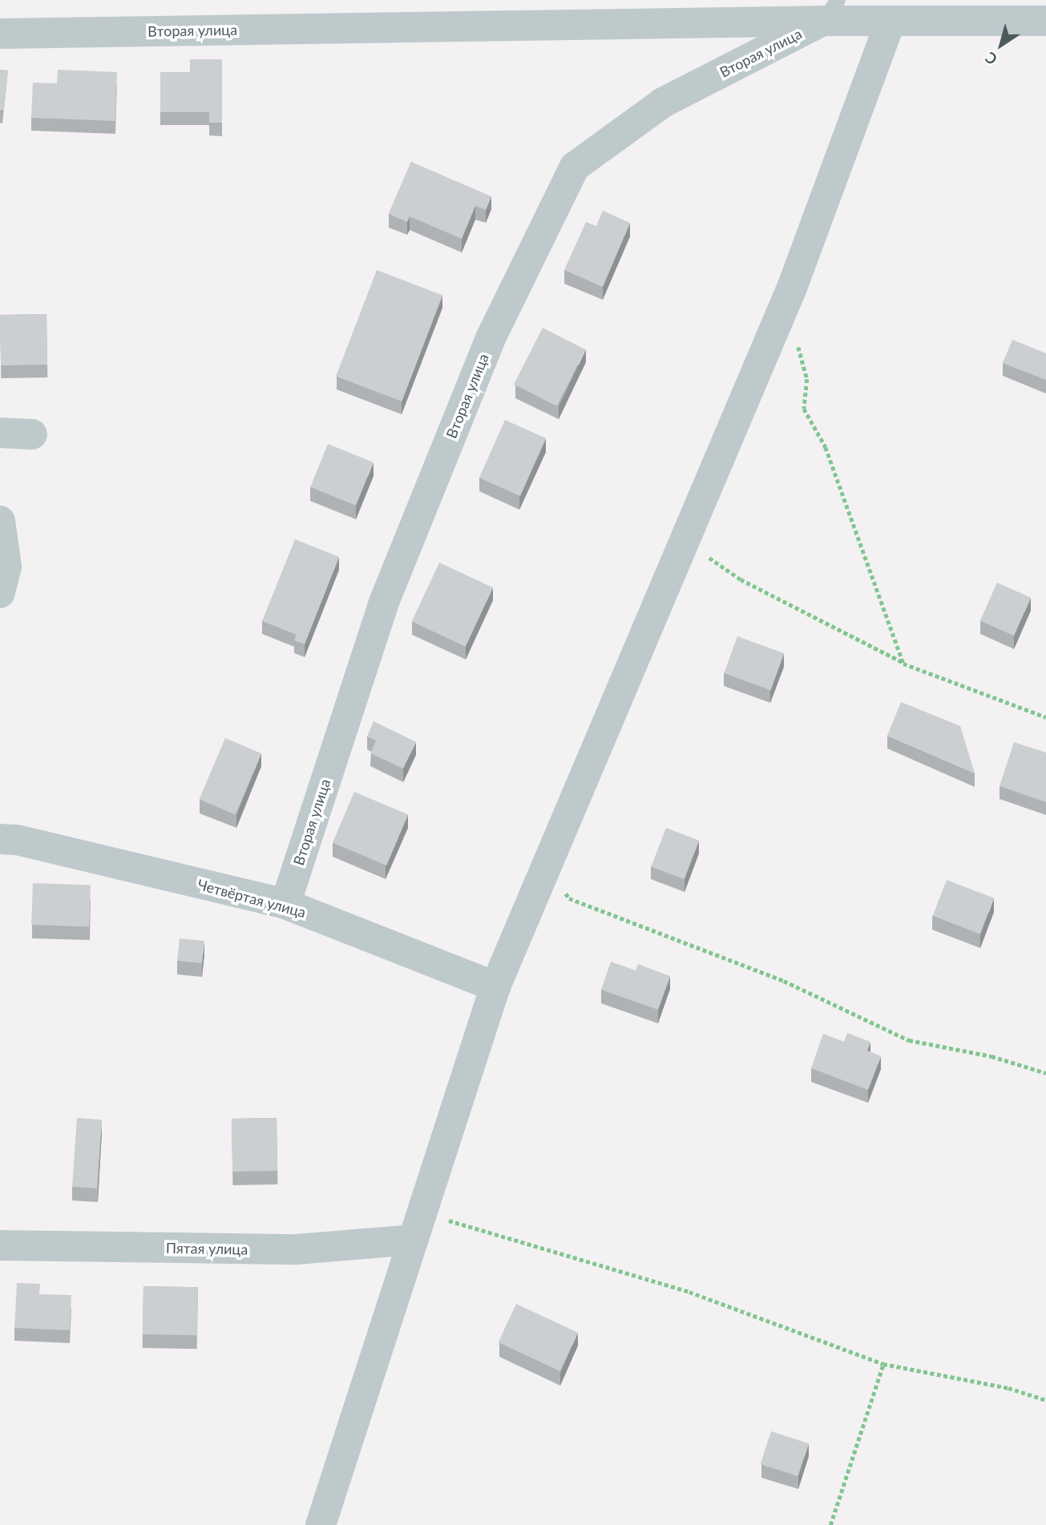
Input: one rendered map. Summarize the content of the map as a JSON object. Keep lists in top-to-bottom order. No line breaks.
{"streets":{"street":["Вторая улица","Четвёртая улица","Пятая улица"]},"crossings":[["Вторая улица","Четвёртая улица"]],"north":"bottom left"}
